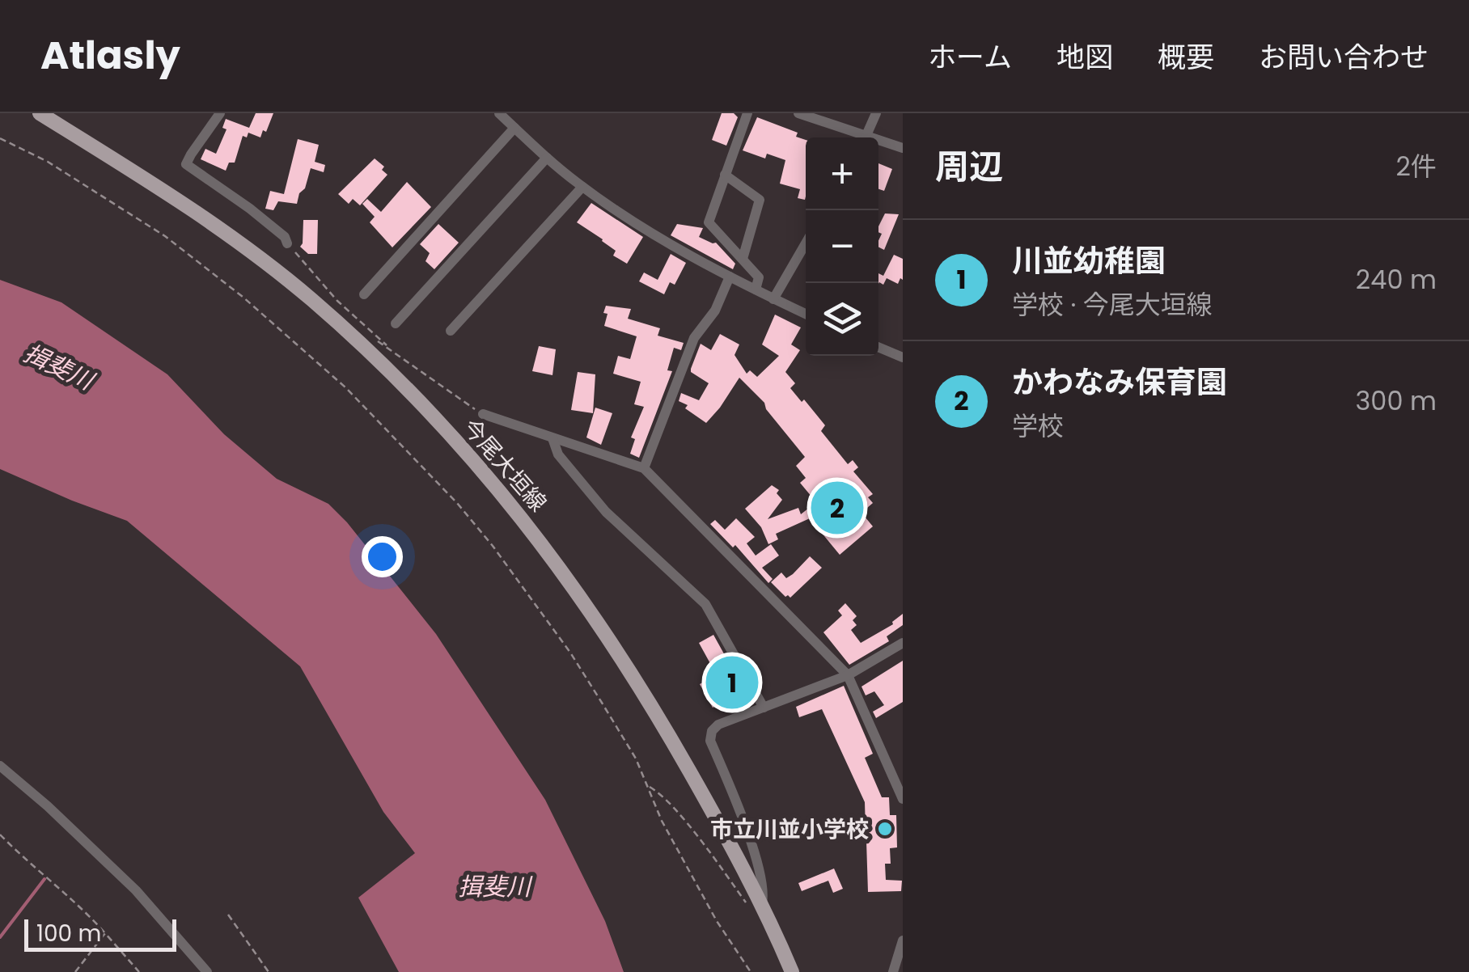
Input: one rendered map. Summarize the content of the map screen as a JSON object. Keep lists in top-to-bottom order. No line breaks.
{"streets":{"main road":["今尾大垣線"]},"water":["揖斐川"],"places":["市立川並小学校"],"scale_bar":"100 m","page":{"header":"Atlasly","nav":["ホーム","地図","概要","お問い合わせ"],"heading":["周辺","2件"],"map_buttons":["+","−"],"list":[{"mark":"1","name":"川並幼稚園","note":"学校 · 今尾大垣線","value":"240 m"},{"mark":"2","name":"かわなみ保育園","note":"学校","value":"300 m"}],"pins":["2","1"],"scale":"100 m"}}
